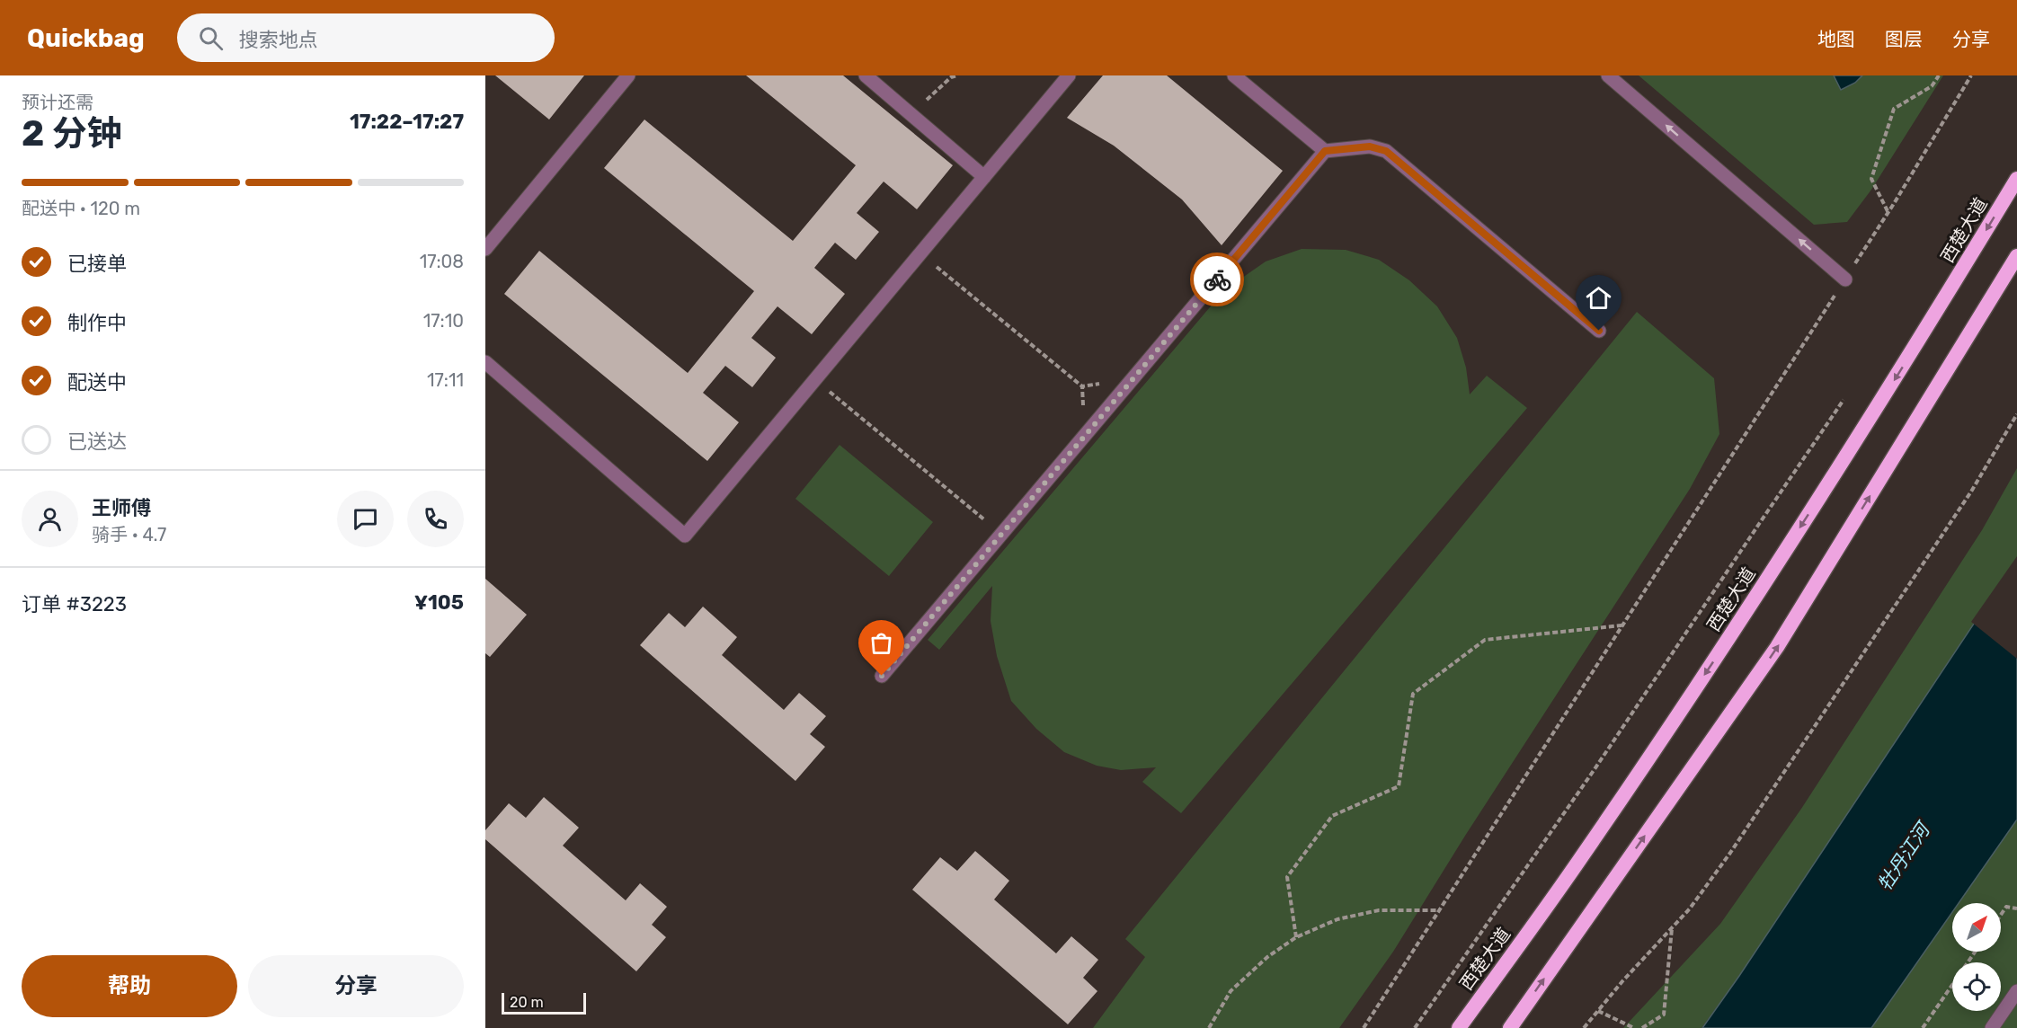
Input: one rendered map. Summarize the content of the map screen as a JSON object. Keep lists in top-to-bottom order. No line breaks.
{"streets":{"highway":["西楚大道"]},"water":["牡丹江河"],"scale_bar":"20 m","north":"top right","page":{"header":"Quickbag","search":"搜索地点","nav":["地图","图层","分享"],"heading":["2 分钟","预计还需","17:22–17:27"],"panel":["王师傅","骑手 · 4.7","订单 #3223","¥105"],"bar":"配送中 · 120 m","list":[["已接单","17:08"],["制作中","17:10"],["配送中","17:11"],"已送达"],"buttons":["帮助","分享"],"scale":"20 m"}}
